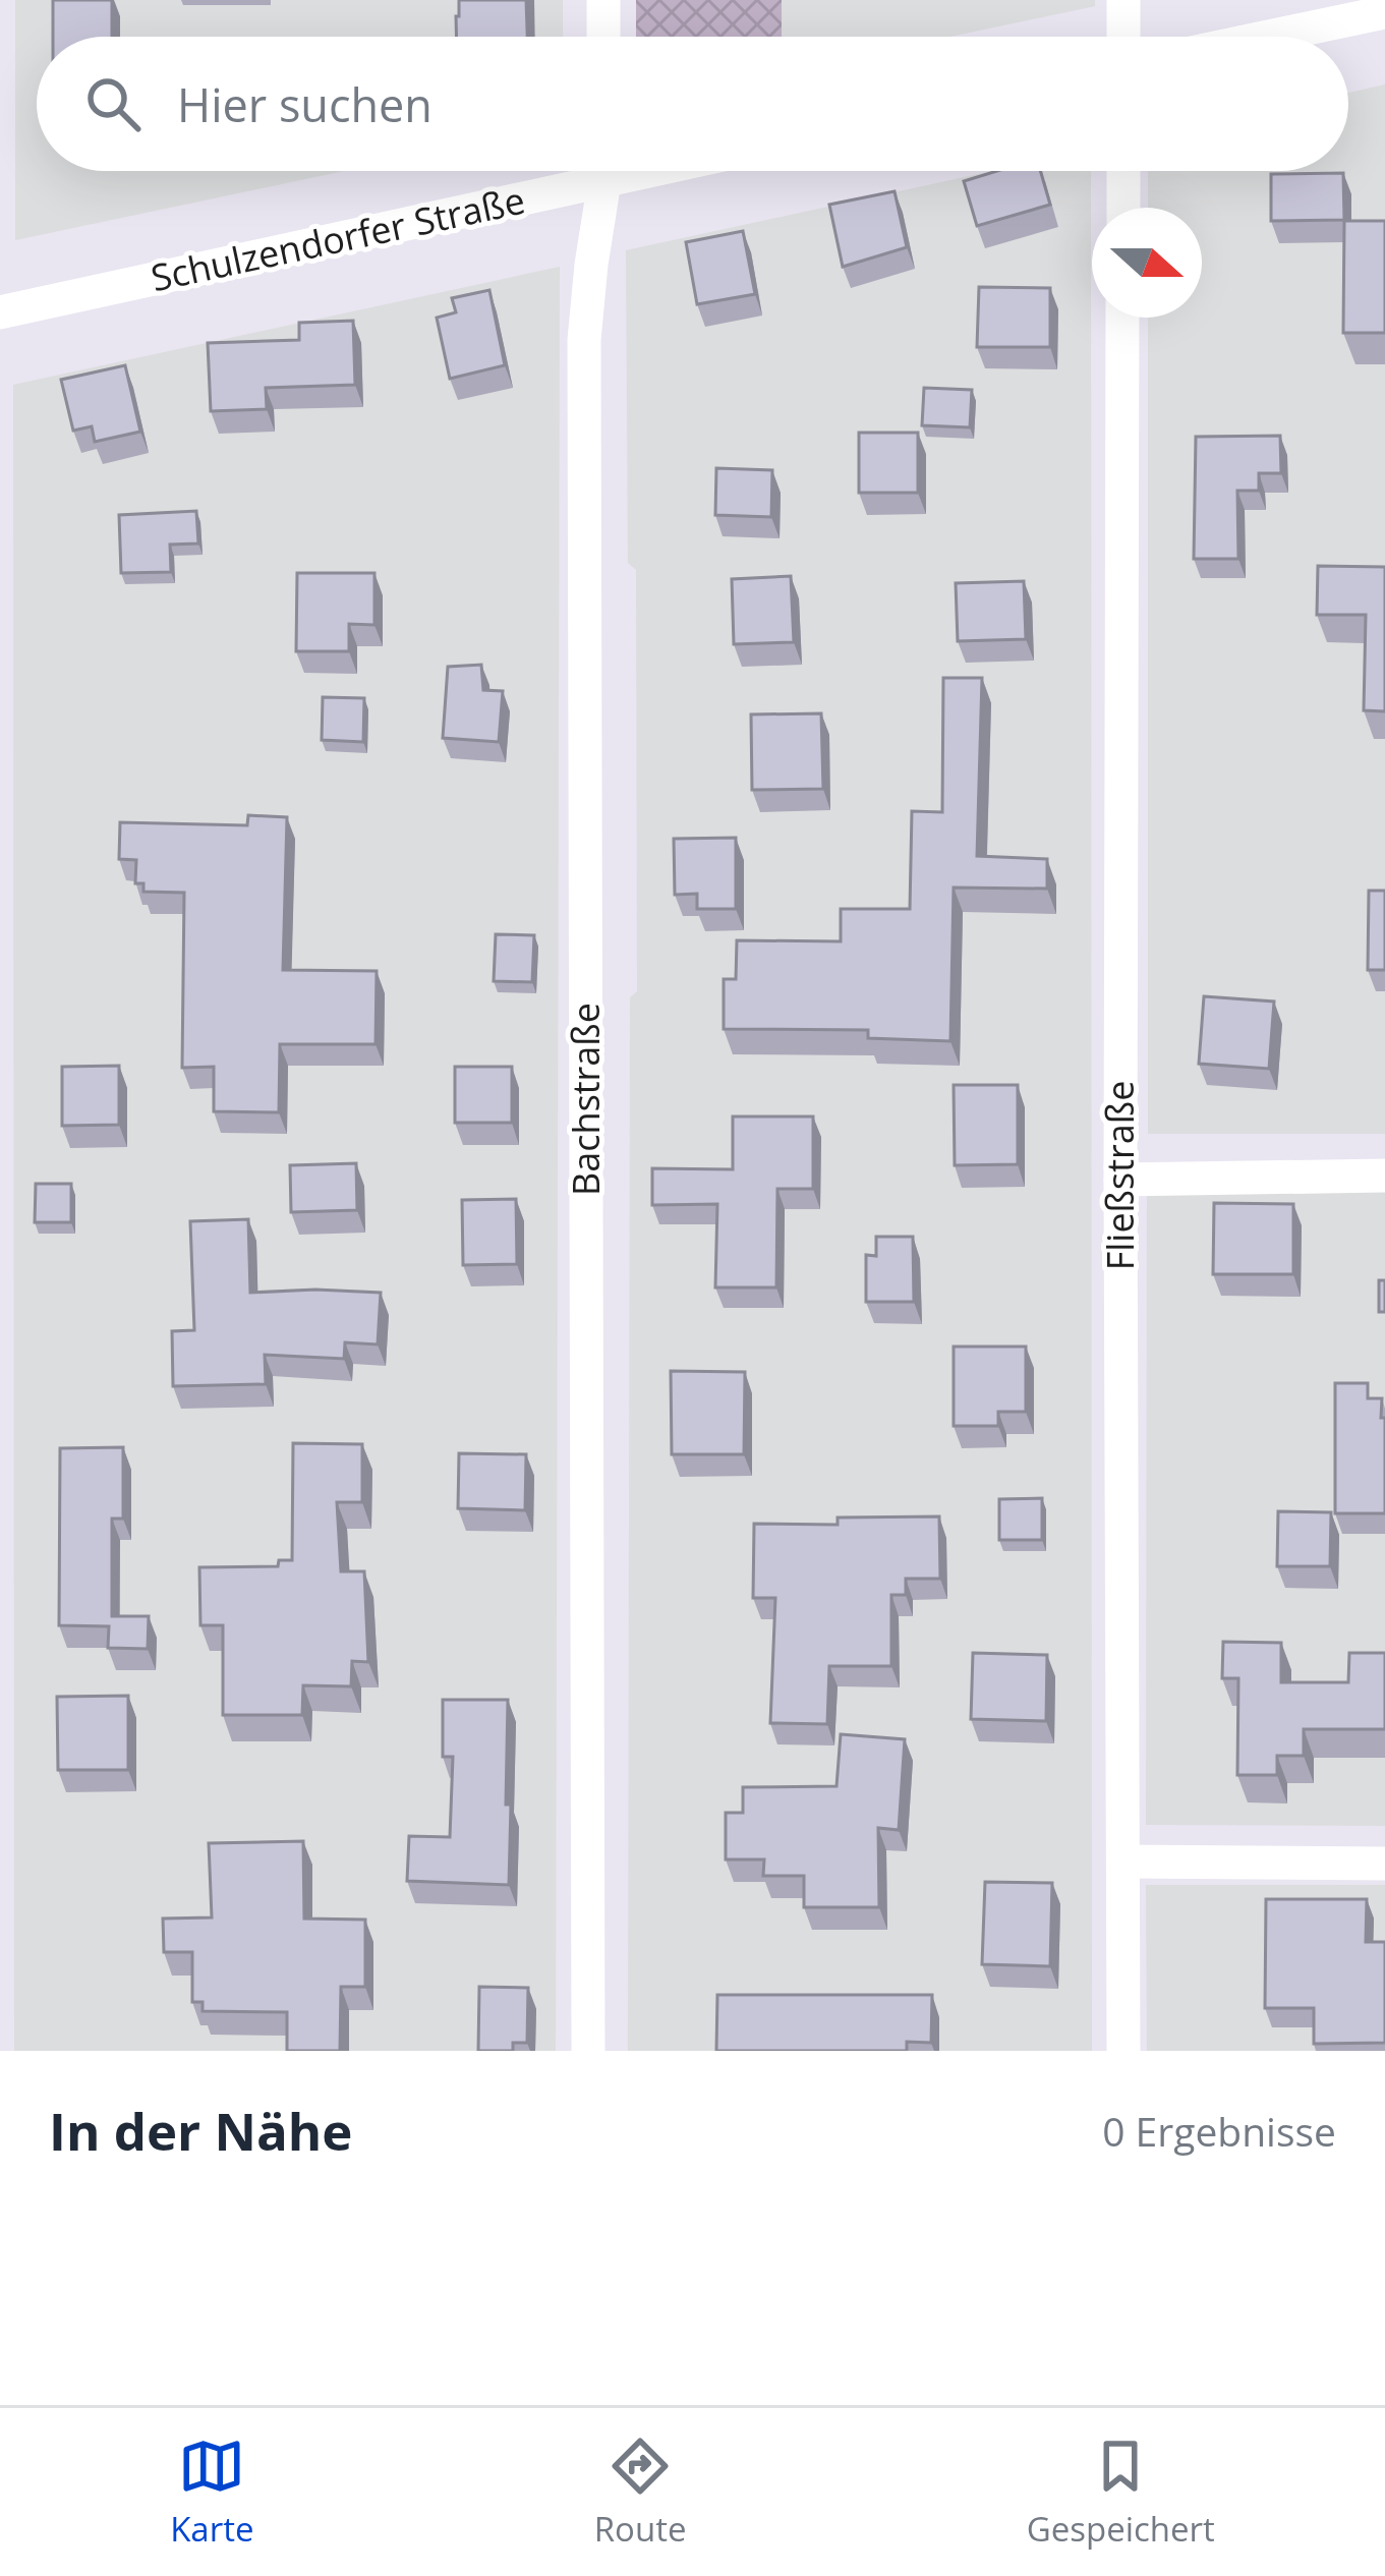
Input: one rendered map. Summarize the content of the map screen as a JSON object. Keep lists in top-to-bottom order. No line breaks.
{"streets":{"street":["Schulzendorfer Straße","Bachstraße","Fließstraße"]},"north":"right","page":{"search":"Hier suchen","heading":["In der Nähe","0 Ergebnisse"],"nav":["Karte","Route","Gespeichert"]}}
